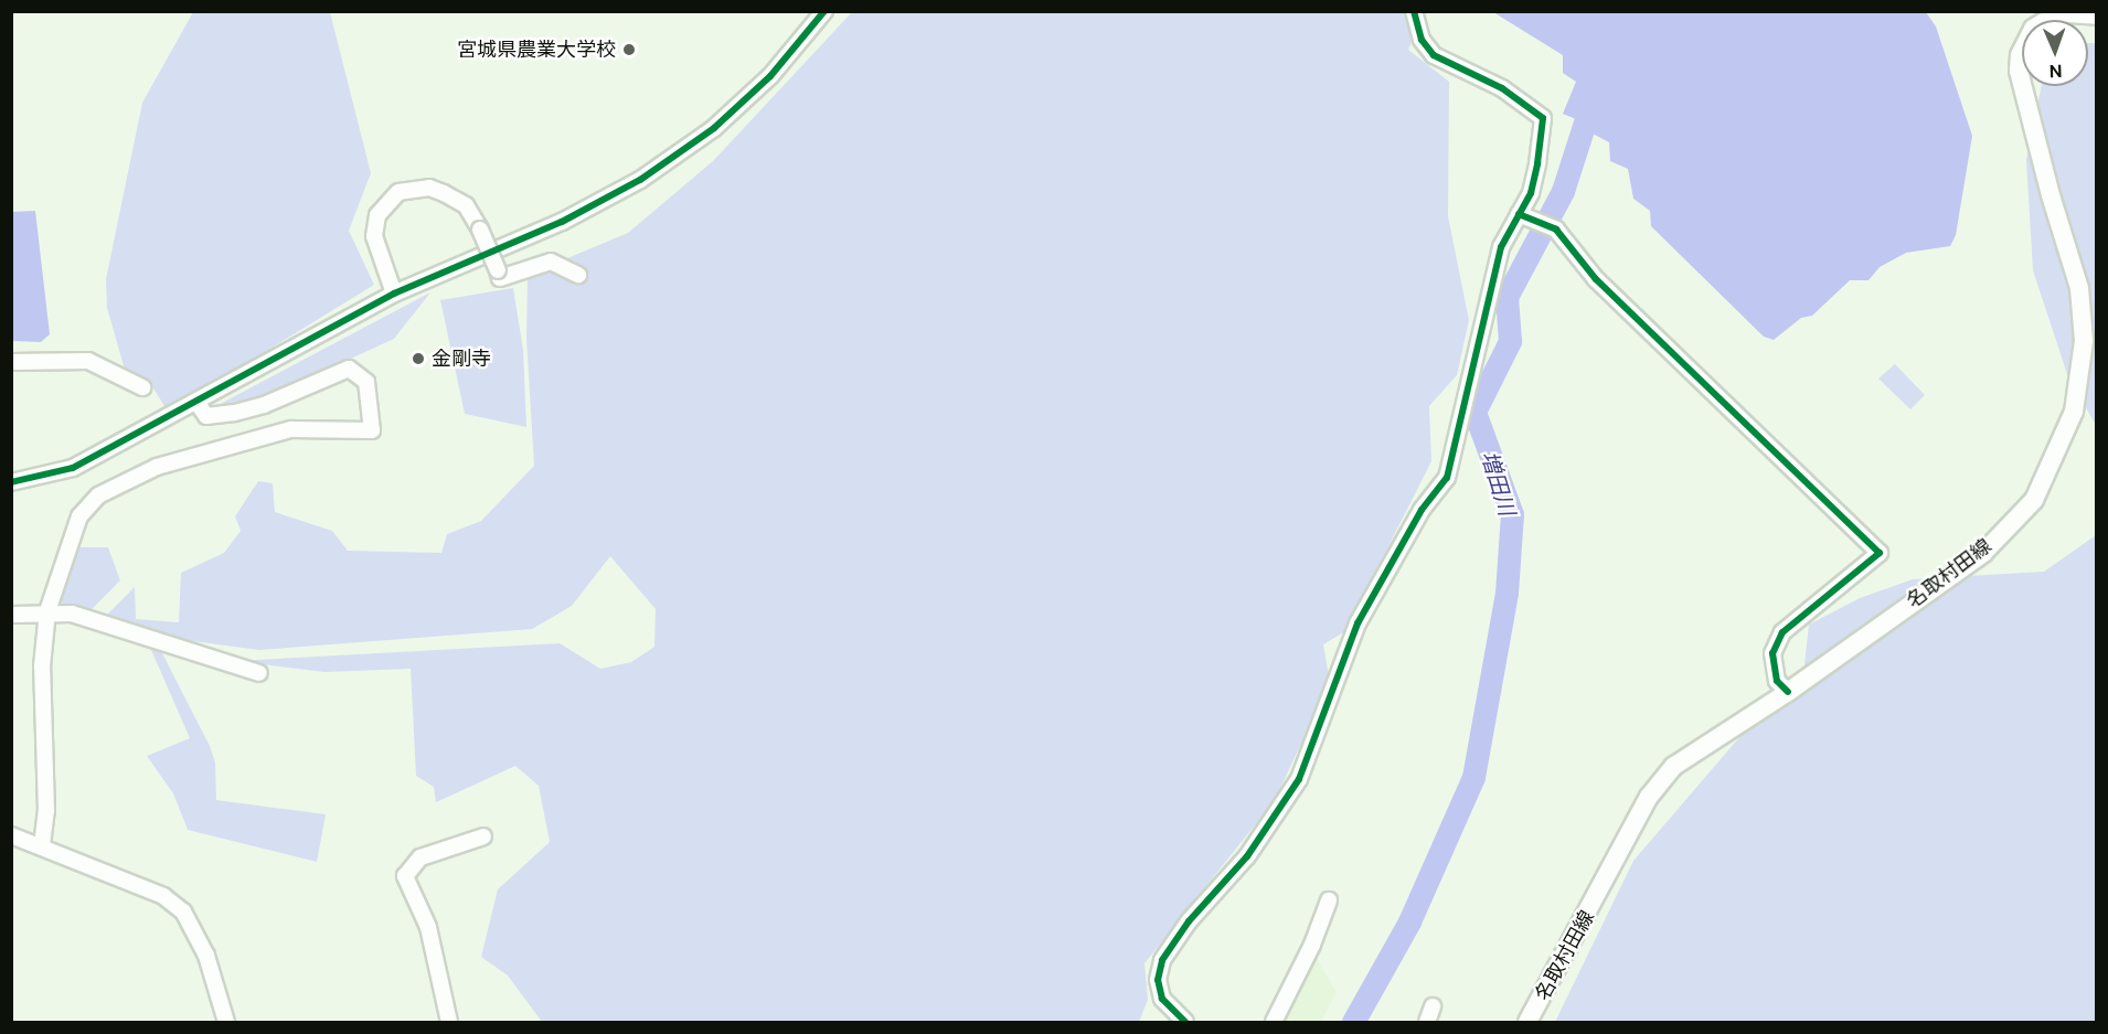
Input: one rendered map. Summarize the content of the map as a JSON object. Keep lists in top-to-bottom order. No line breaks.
{"streets":{"main road":["名取村田線"]},"water":["増田川"],"places":["宮城県農業大学校","金剛寺"],"north":"bottom"}
